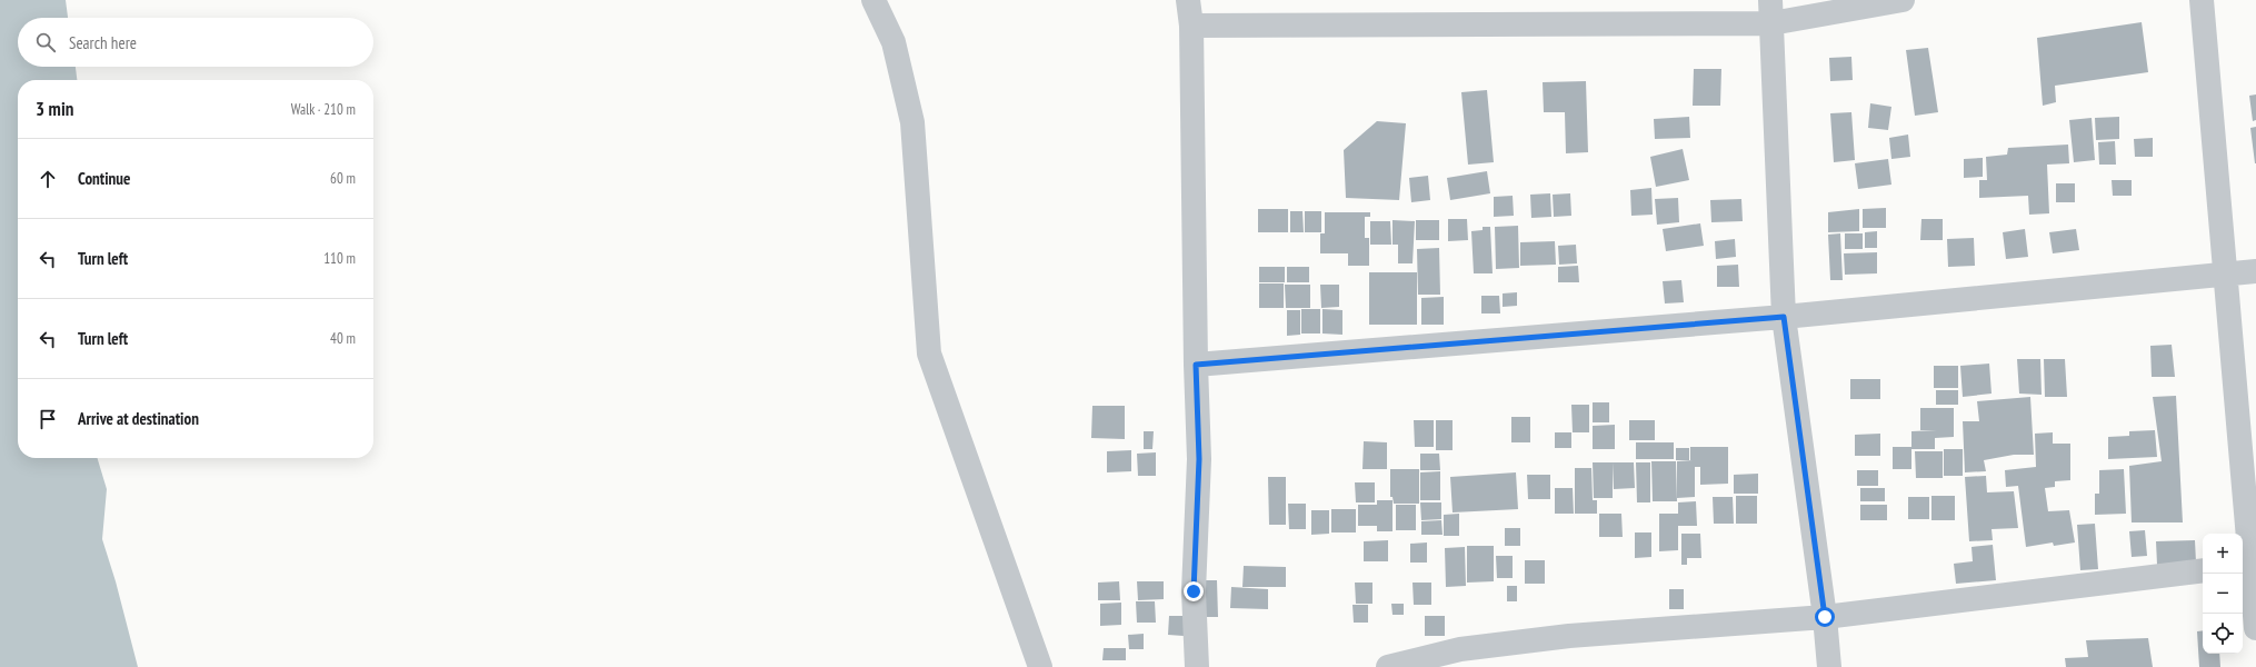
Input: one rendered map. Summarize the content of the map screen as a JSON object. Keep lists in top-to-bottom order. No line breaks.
{"page":{"search":"Search here","heading":["3 min","Walk · 210 m"],"list":[["Continue","60 m"],["Turn left","110 m"],["Turn left","40 m"],"Arrive at destination"],"map_buttons":["+","−"]}}
